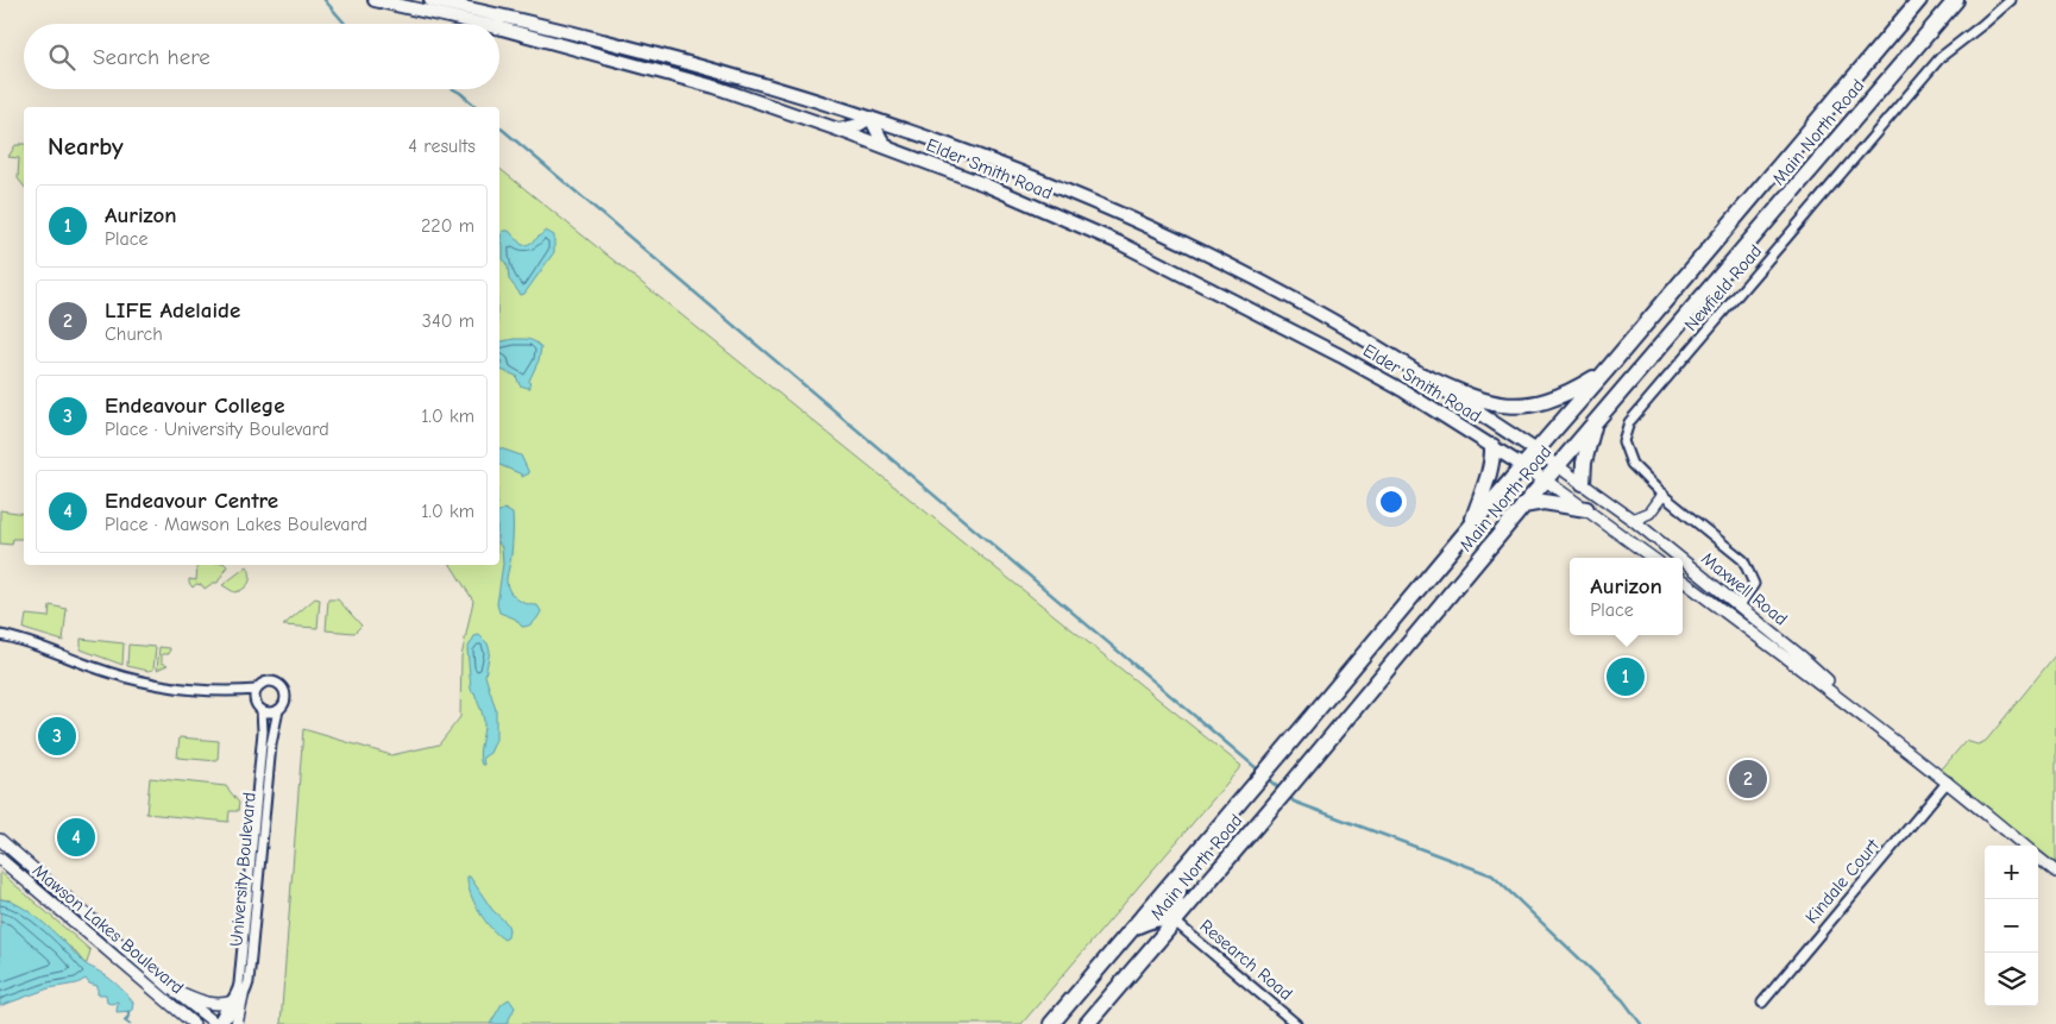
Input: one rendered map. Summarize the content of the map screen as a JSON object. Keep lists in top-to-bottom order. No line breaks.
{"streets":{"highway":["Main North Road"],"main road":["Elder Smith Road"],"street":["Newfield Road","Maxwell Road","University Boulevard","Kindale Court","Mawson Lakes Boulevard","Research Road"]},"crossings":[["Main North Road","Elder Smith Road"],["Main North Road","Maxwell Road"],["Main North Road","Research Road"],["Elder Smith Road","Maxwell Road"],["Newfield Road","Maxwell Road"],["Maxwell Road","Kindale Court"],["University Boulevard","Mawson Lakes Boulevard"]],"page":{"search":"Search here","heading":["Nearby","4 results"],"list":[{"mark":"1","name":"Aurizon","note":"Place","value":"220 m"},{"mark":"2","name":"LIFE Adelaide","note":"Church","value":"340 m"},{"mark":"3","name":"Endeavour College","note":"Place · University Boulevard","value":"1.0 km"},{"mark":"4","name":"Endeavour Centre","note":"Place · Mawson Lakes Boulevard","value":"1.0 km"}],"popup":["Aurizon","Place"],"pins":["1","3","2","4"],"map_buttons":["+","−"]}}
